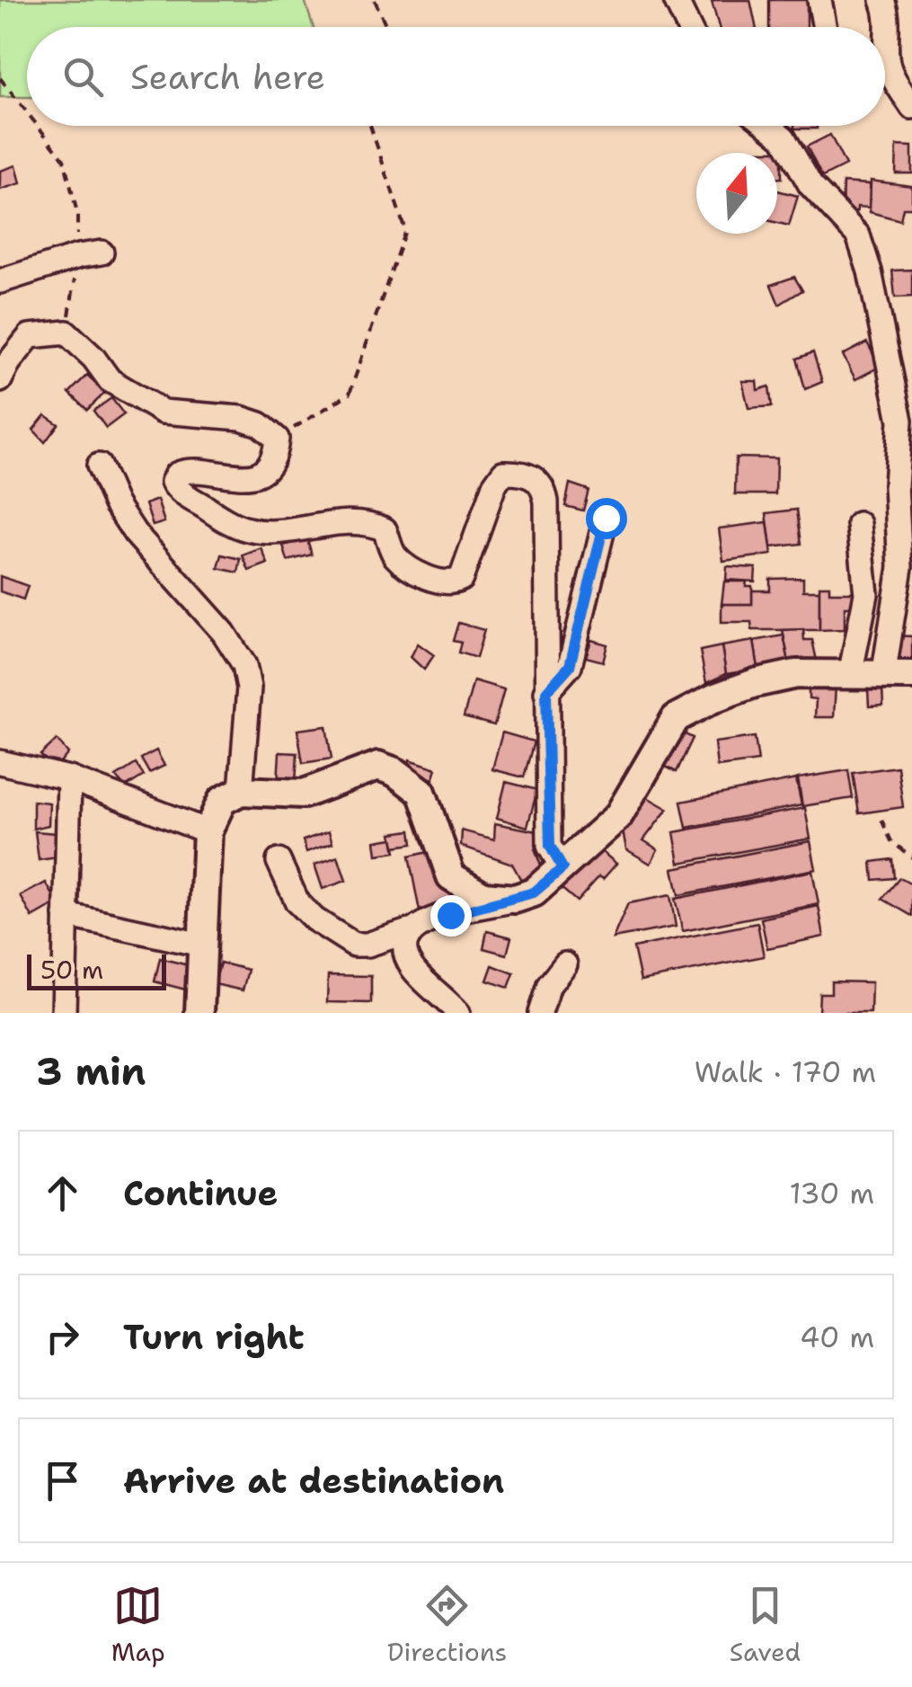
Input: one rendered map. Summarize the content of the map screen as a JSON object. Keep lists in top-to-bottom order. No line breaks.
{"scale_bar":"50 m","north":"top","page":{"search":"Search here","scale":"50 m","heading":["3 min","Walk · 170 m"],"list":[["Continue","130 m"],["Turn right","40 m"],"Arrive at destination"],"nav":["Map","Directions","Saved"]}}
